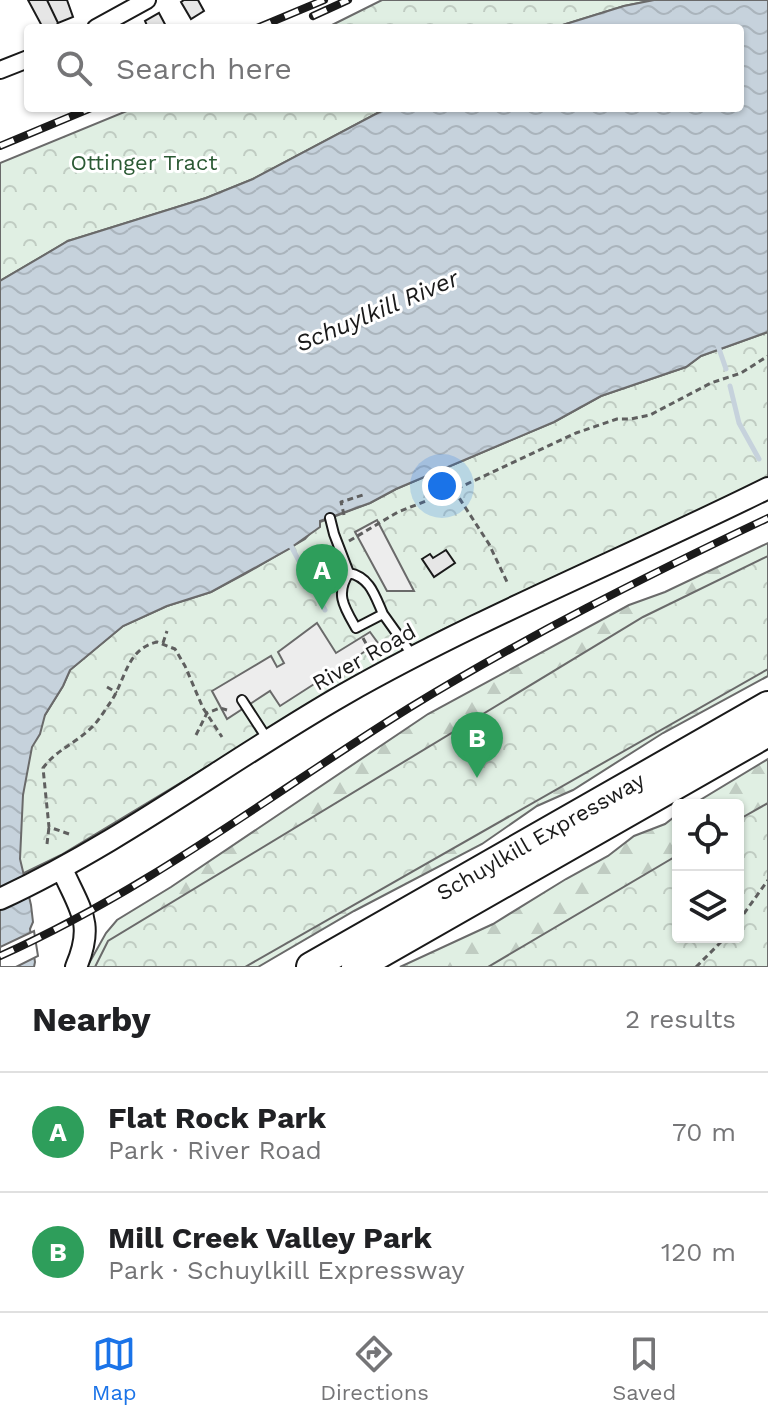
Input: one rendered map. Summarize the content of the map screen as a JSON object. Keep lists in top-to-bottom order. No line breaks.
{"streets":{"highway":["Schuylkill Expressway"],"street":["River Road"]},"water":["Schuylkill River"],"parks":["Ottinger Tract"],"page":{"search":"Search here","pins":["A","B"],"heading":["Nearby","2 results"],"list":[{"mark":"A","name":"Flat Rock Park","note":"Park · River Road","value":"70 m"},{"mark":"B","name":"Mill Creek Valley Park","note":"Park · Schuylkill Expressway","value":"120 m"}],"nav":["Map","Directions","Saved"]}}
